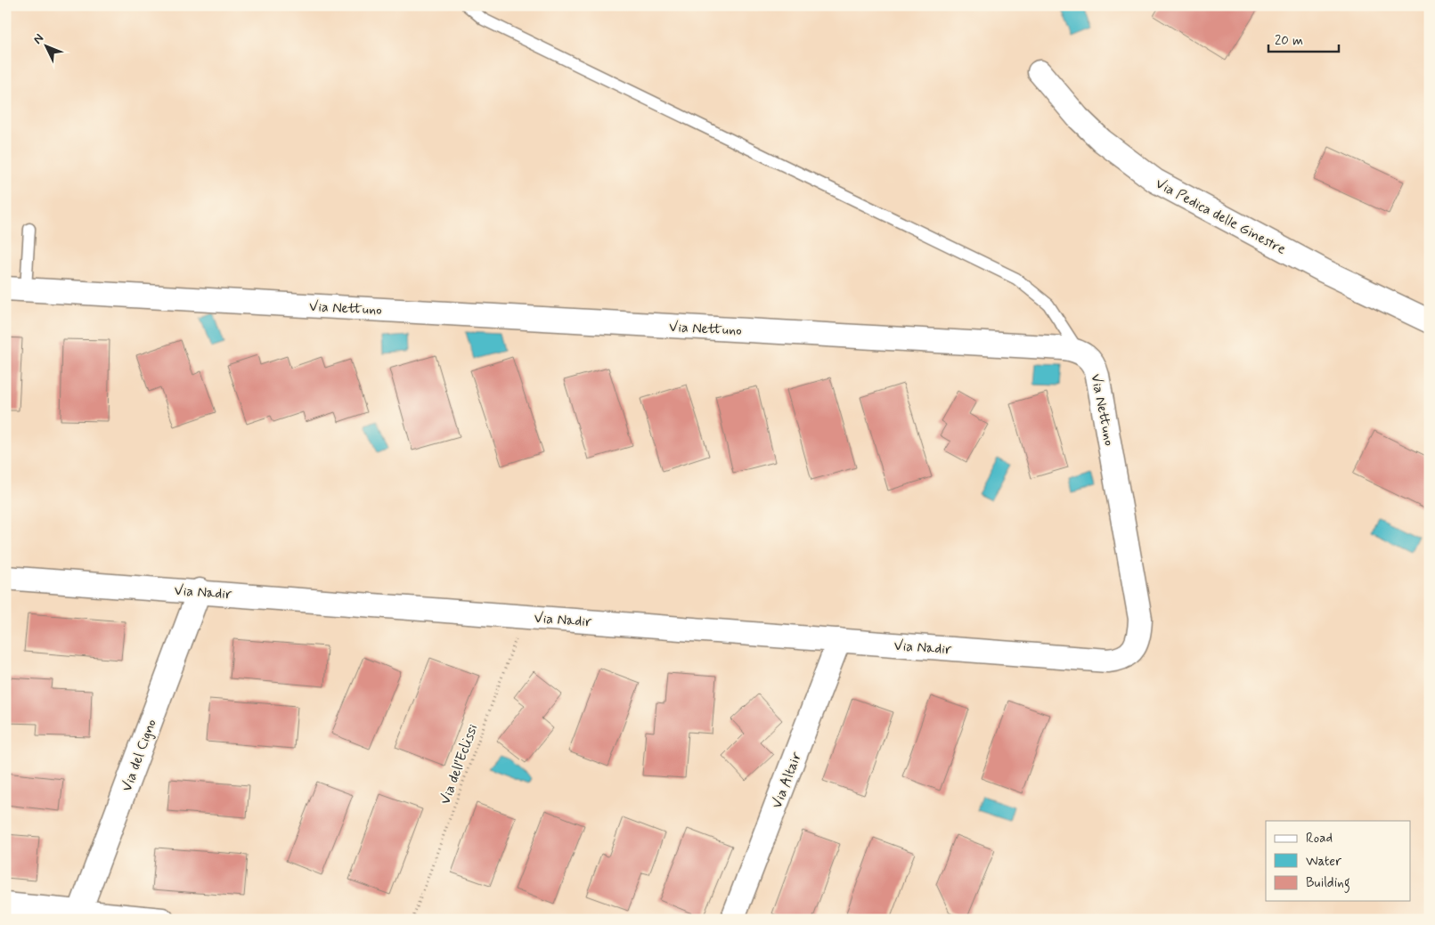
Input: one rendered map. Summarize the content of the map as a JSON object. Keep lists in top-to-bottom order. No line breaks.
{"streets":{"street":["Via Pedica delle Ginestre","Via Nettuno","Via Nadir","Via del Cigno","Via Altair"],"path":["Via dell'Eclissi"]},"crossings":[["Via Nettuno","Via Nadir"],["Via Nadir","Via del Cigno"],["Via Nadir","Via dell'Eclissi"],["Via Nadir","Via Altair"]],"legend":["Road","Water","Building"],"scale_bar":"20 m","north":"top left"}
